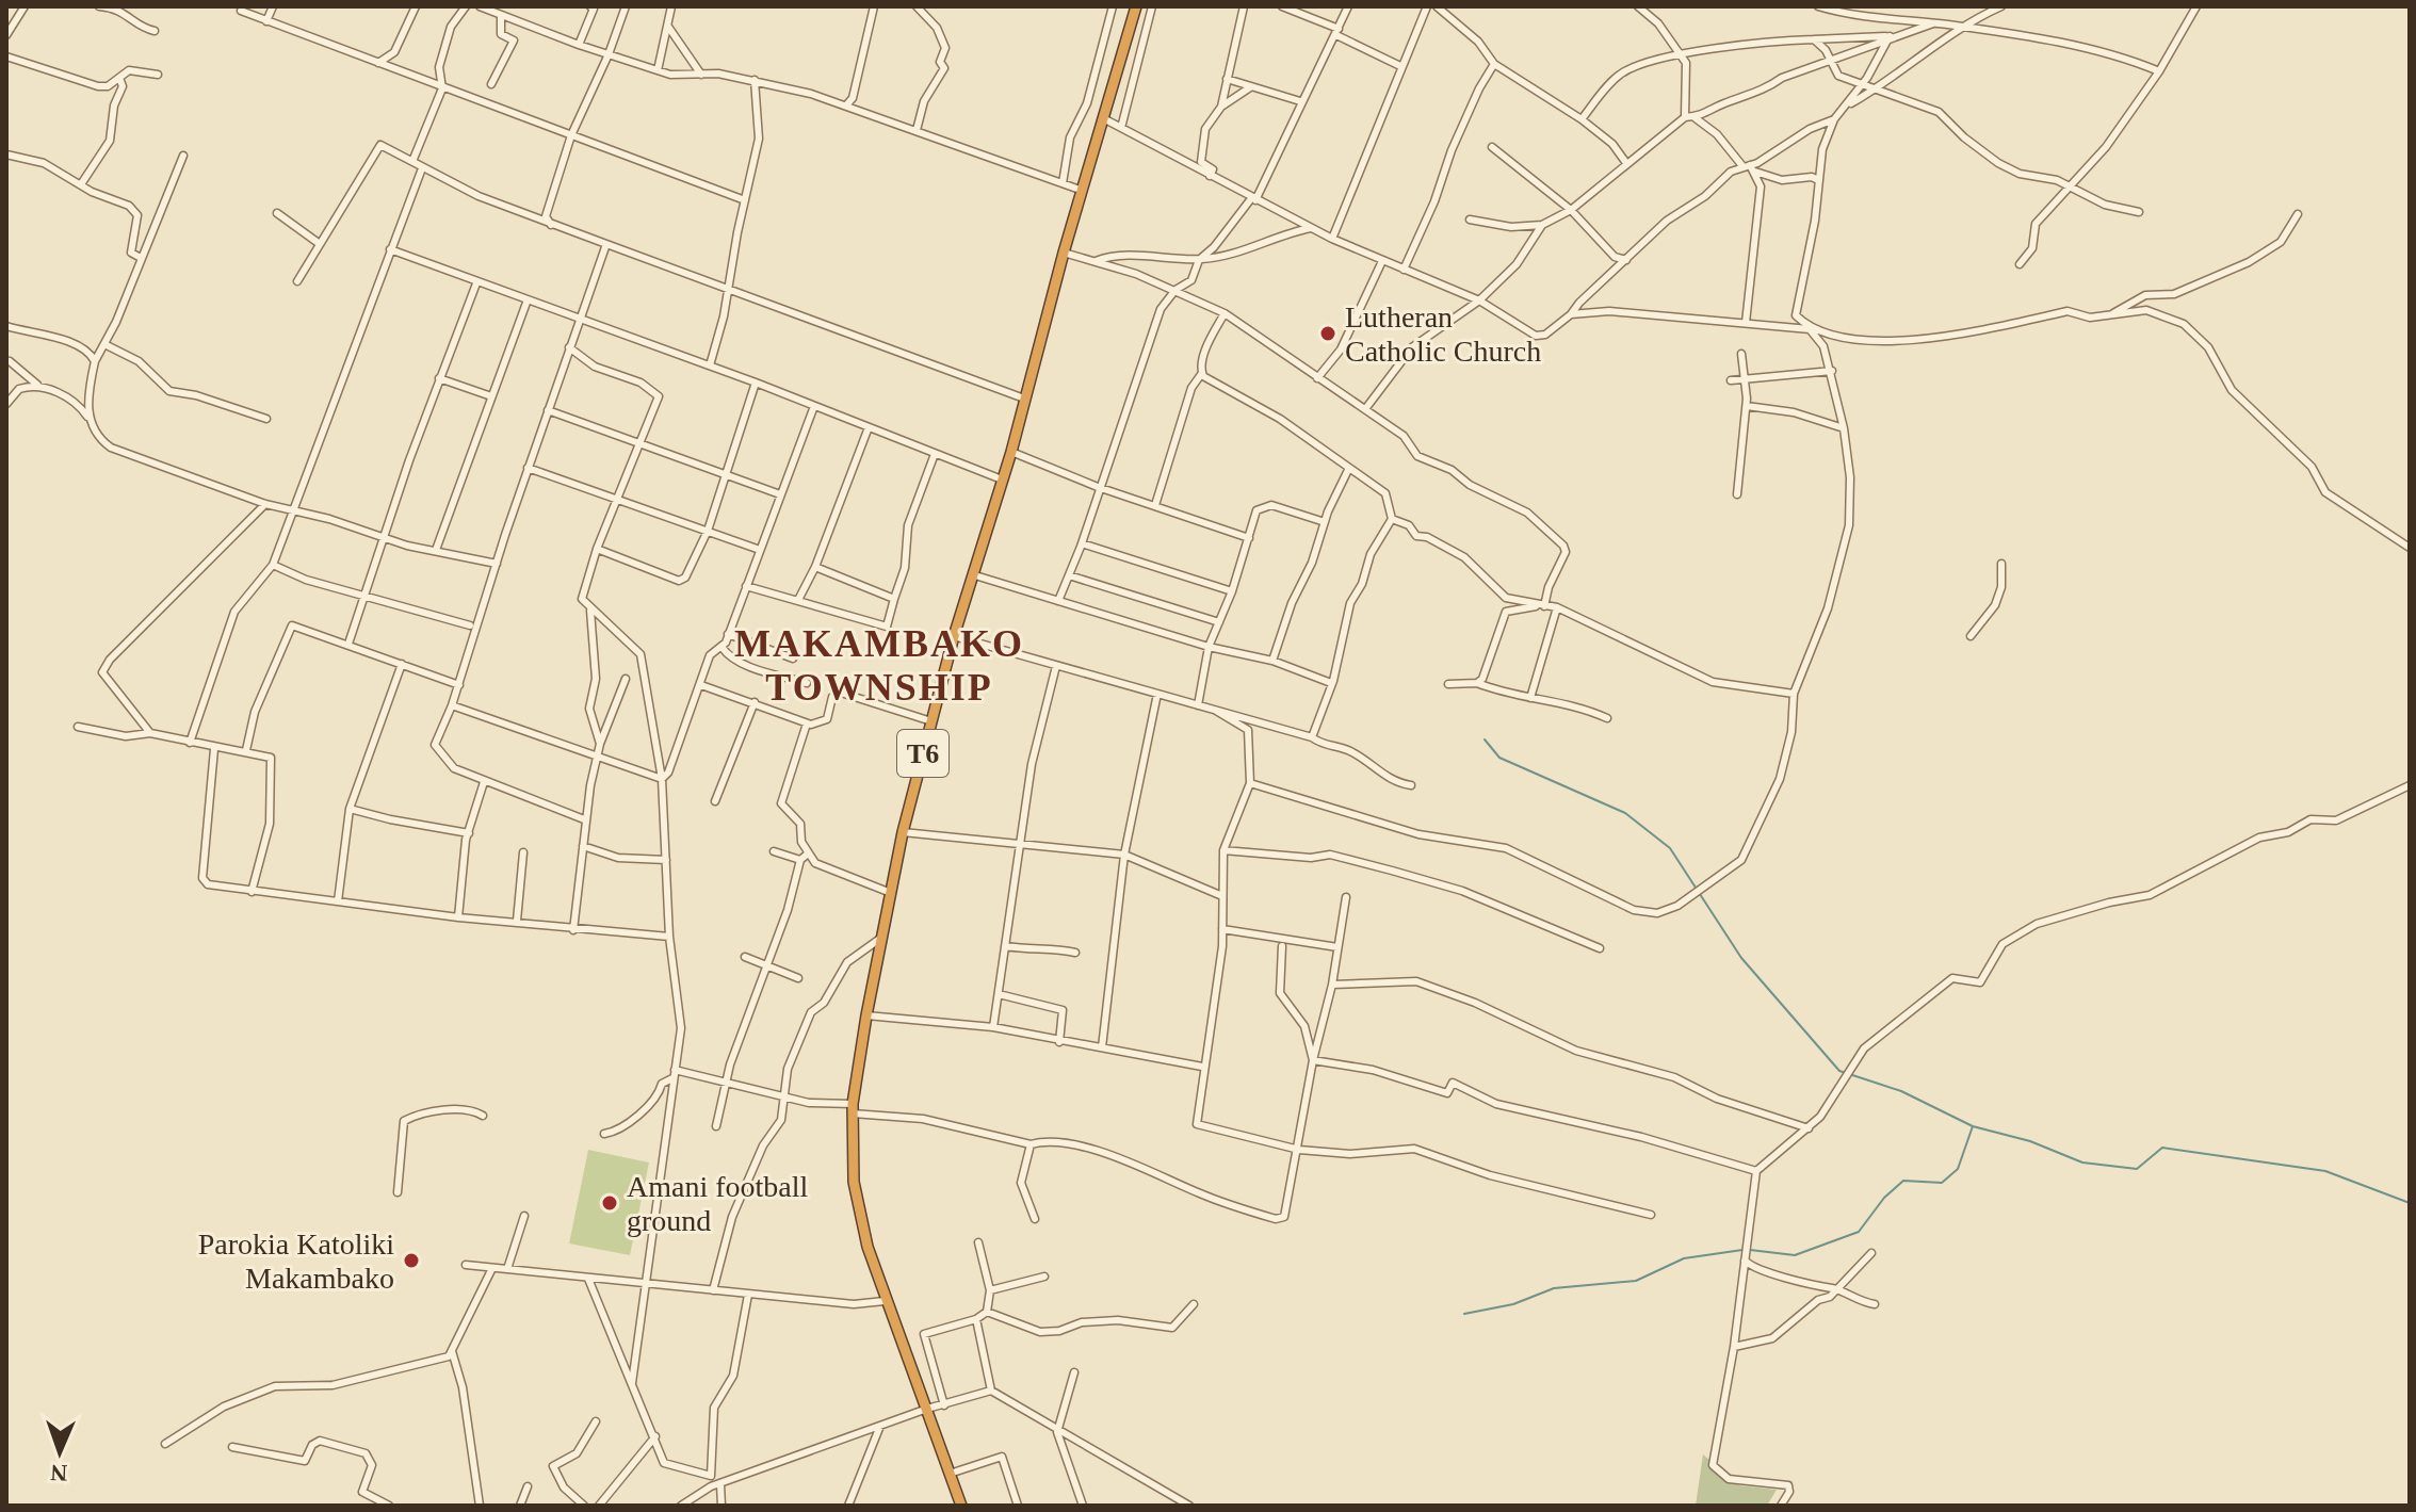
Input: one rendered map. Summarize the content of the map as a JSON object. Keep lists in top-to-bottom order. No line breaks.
{"streets":{"highway":["T6"]},"districts":["MAKAMBAKO TOWNSHIP"],"places":["Lutheran Catholic Church","Amani football ground","Parokia Katoliki Makambako"],"north":"bottom"}
